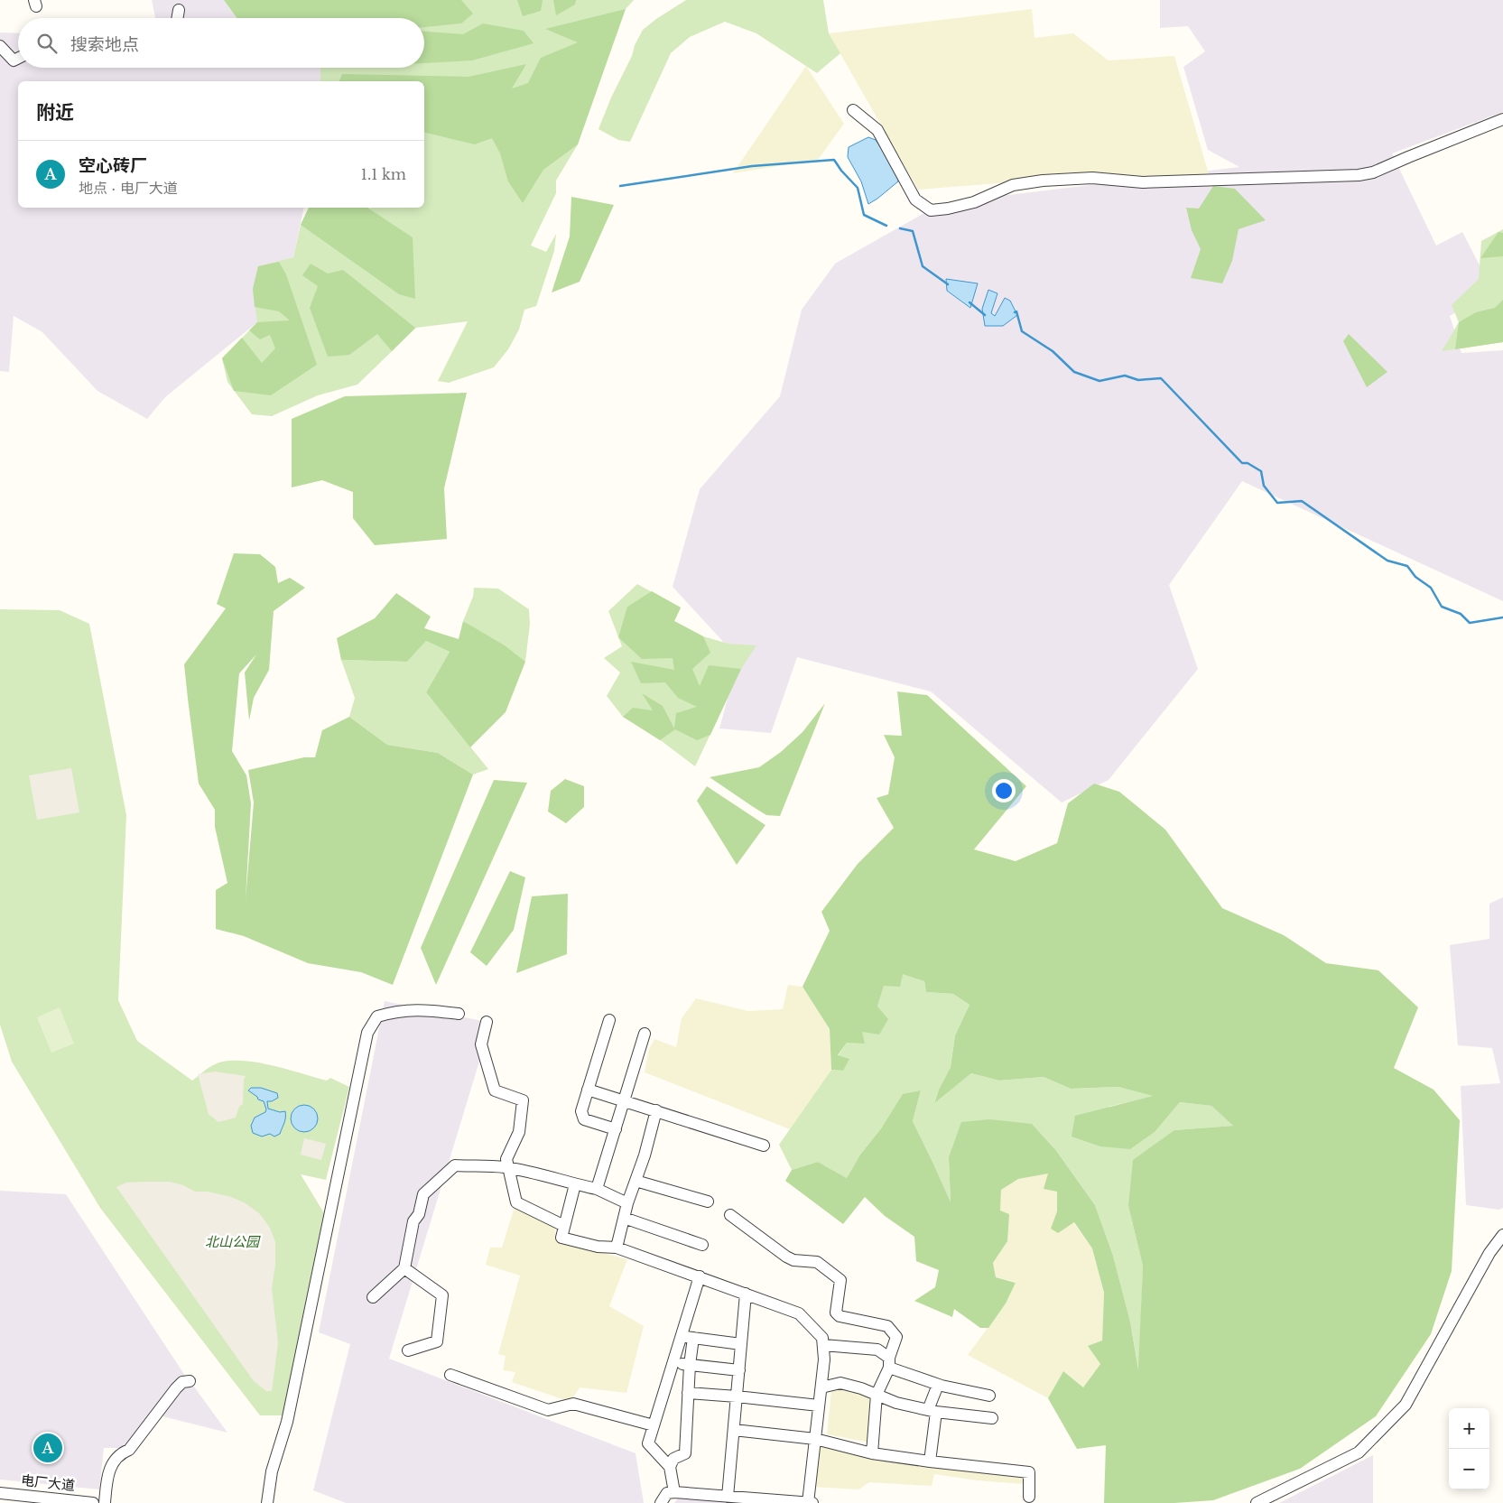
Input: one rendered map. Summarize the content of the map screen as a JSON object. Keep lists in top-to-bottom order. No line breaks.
{"streets":{"street":["电厂大道"]},"parks":["北山公园"],"page":{"search":"搜索地点","heading":"附近","list":[{"mark":"A","name":"空心砖厂","note":"地点 · 电厂大道","value":"1.1 km"}],"map_buttons":["+","−"],"pins":"A"}}
